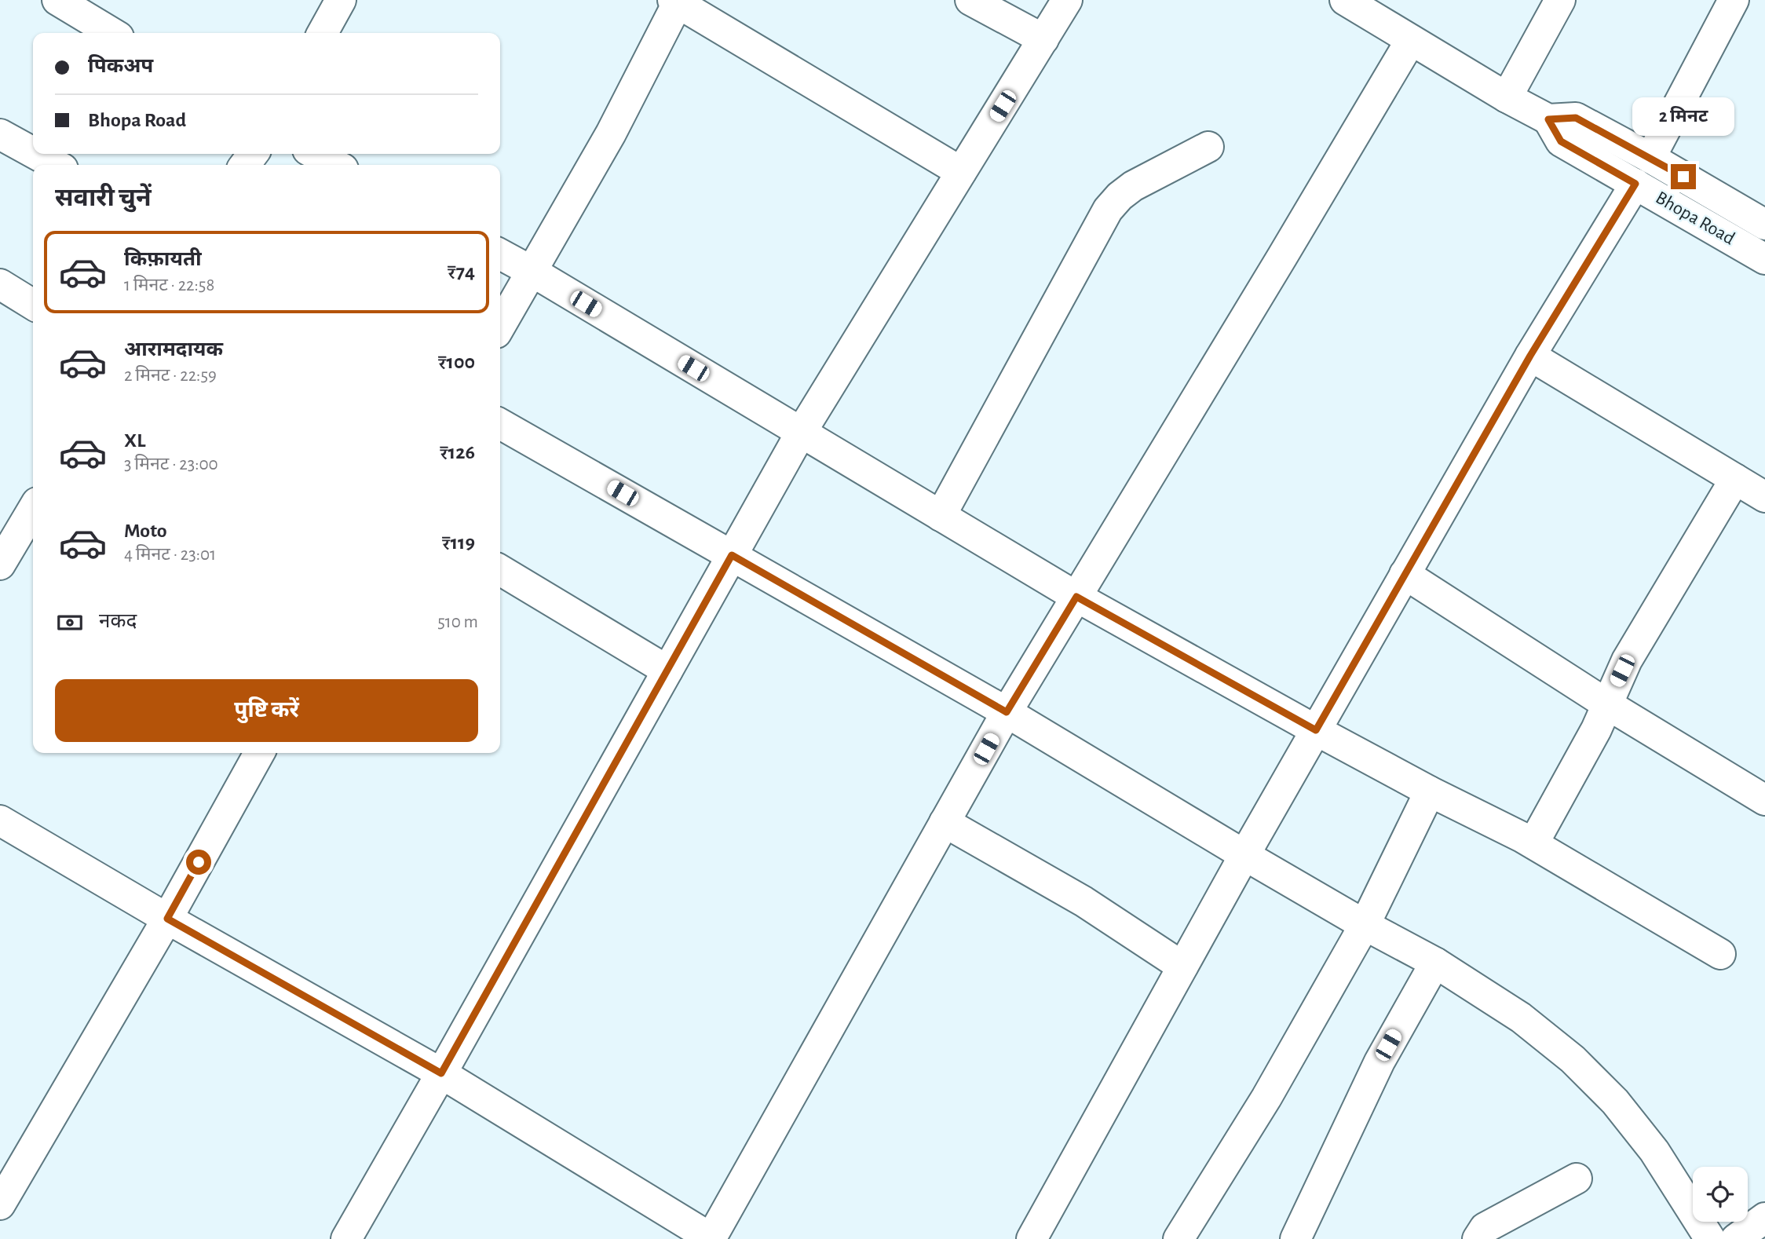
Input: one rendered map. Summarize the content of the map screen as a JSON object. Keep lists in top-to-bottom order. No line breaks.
{"streets":{"street":["Bhopa Road"]},"page":{"banner":["पिकअप","Bhopa Road"],"bubble":"2 मिनट","heading":"सवारी चुनें","list":[{"name":"किफ़ायती","note":"1 मिनट · 22:58","value":"₹74"},{"name":"आरामदायक","note":"2 मिनट · 22:59","value":"₹100"},{"name":"XL","note":"3 मिनट · 23:00","value":"₹126"},{"name":"Moto","note":"4 मिनट · 23:01","value":"₹119"}],"pay":["नकद","510 m"],"buttons":"पुष्टि करें"}}
